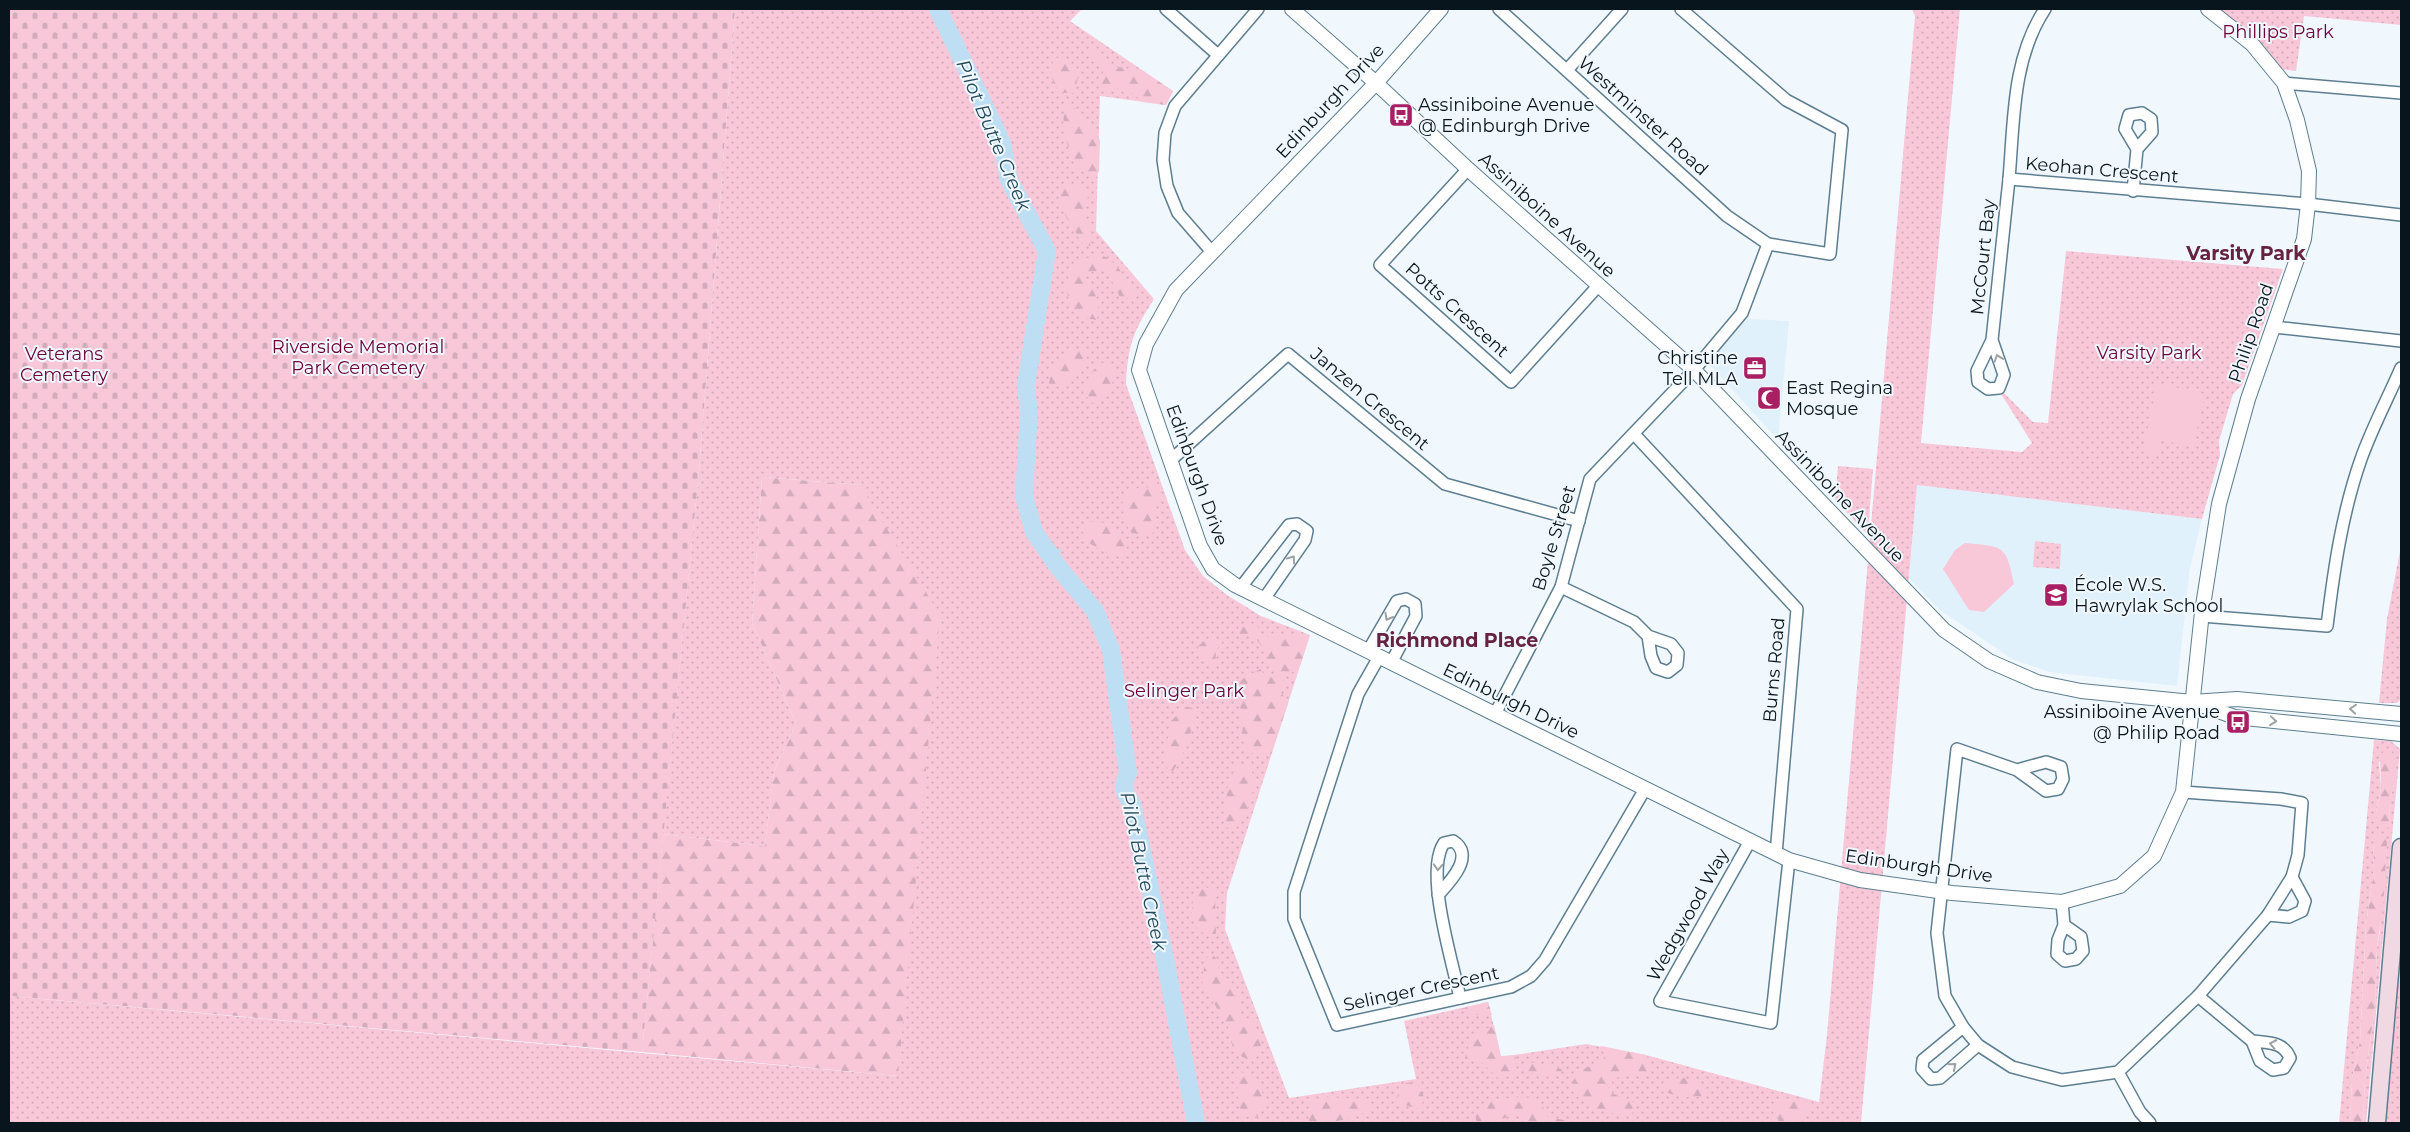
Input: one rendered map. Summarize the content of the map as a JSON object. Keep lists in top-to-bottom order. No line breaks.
{"streets":{"street":["Edinburgh Drive","Westminster Road","Keohan Crescent","Assiniboine Avenue","McCourt Bay","Potts Crescent","Philip Road","Janzen Crescent","Boyle Street","Burns Road","Wedgwood Way","Selinger Crescent"]},"crossings":[["Edinburgh Drive","Assiniboine Avenue"],["Edinburgh Drive","Philip Road"],["Edinburgh Drive","Janzen Crescent"],["Edinburgh Drive","Boyle Street"],["Edinburgh Drive","Burns Road"],["Edinburgh Drive","Wedgwood Way"],["Edinburgh Drive","Selinger Crescent"],["Westminster Road","Boyle Street"],["Keohan Crescent","McCourt Bay"],["Keohan Crescent","Philip Road"],["Assiniboine Avenue","Potts Crescent"],["Assiniboine Avenue","Philip Road"],["Assiniboine Avenue","Boyle Street"],["Janzen Crescent","Boyle Street"],["Boyle Street","Burns Road"],["Burns Road","Wedgwood Way"]],"districts":["Varsity Park","Richmond Place"],"water":["Pilot Butte Creek"],"parks":["Phillips Park","Riverside Memorial Park Cemetery","Varsity Park","Veterans Cemetery","Selinger Park"],"places":{"bus stop":["Assiniboine Avenue @ Edinburgh Drive","Assiniboine Avenue @ Philip Road"],"office":["Christine Tell MLA"],"mosque":["East Regina Mosque"],"school or university":["École W.S. Hawrylak School"]}}
